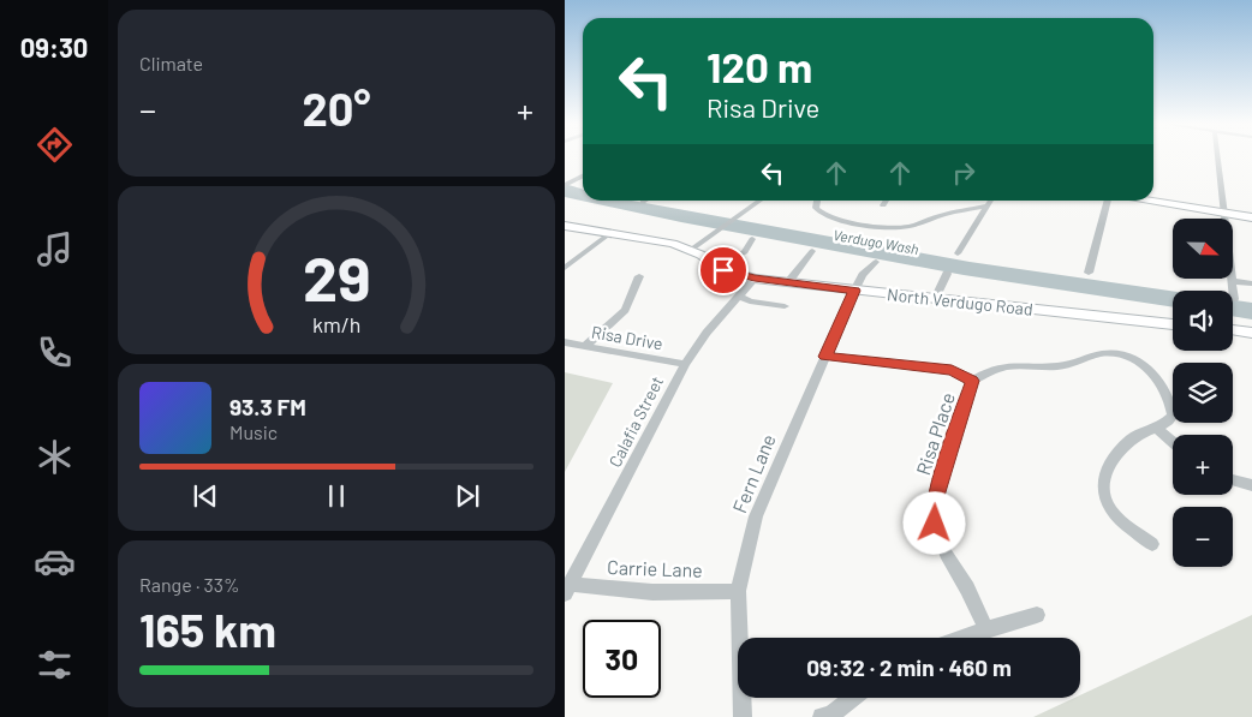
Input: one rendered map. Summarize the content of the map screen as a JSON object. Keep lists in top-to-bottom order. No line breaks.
{"streets":{"main road":["North Verdugo Road"],"street":["Risa Drive","Calafia Street","Risa Place","Fern Lane","Carrie Lane"]},"crossings":[["North Verdugo Road","Calafia Street"],["North Verdugo Road","Fern Lane"],["Risa Drive","Calafia Street"],["Calafia Street","Carrie Lane"],["Fern Lane","Carrie Lane"]],"water":["Verdugo Wash"],"north":"right","page":{"tabs":"09:30","tile":["Climate",["Range · 33%","165 km"]],"turn":["120 m","Risa Drive"],"heat":["−","20°","+"],"map_buttons":["+","−"],"song":["93.3 FM","Music"],"limit":"30","trip":"09:32 · 2 min · 460 m","gauge":["29","km/h"]}}
